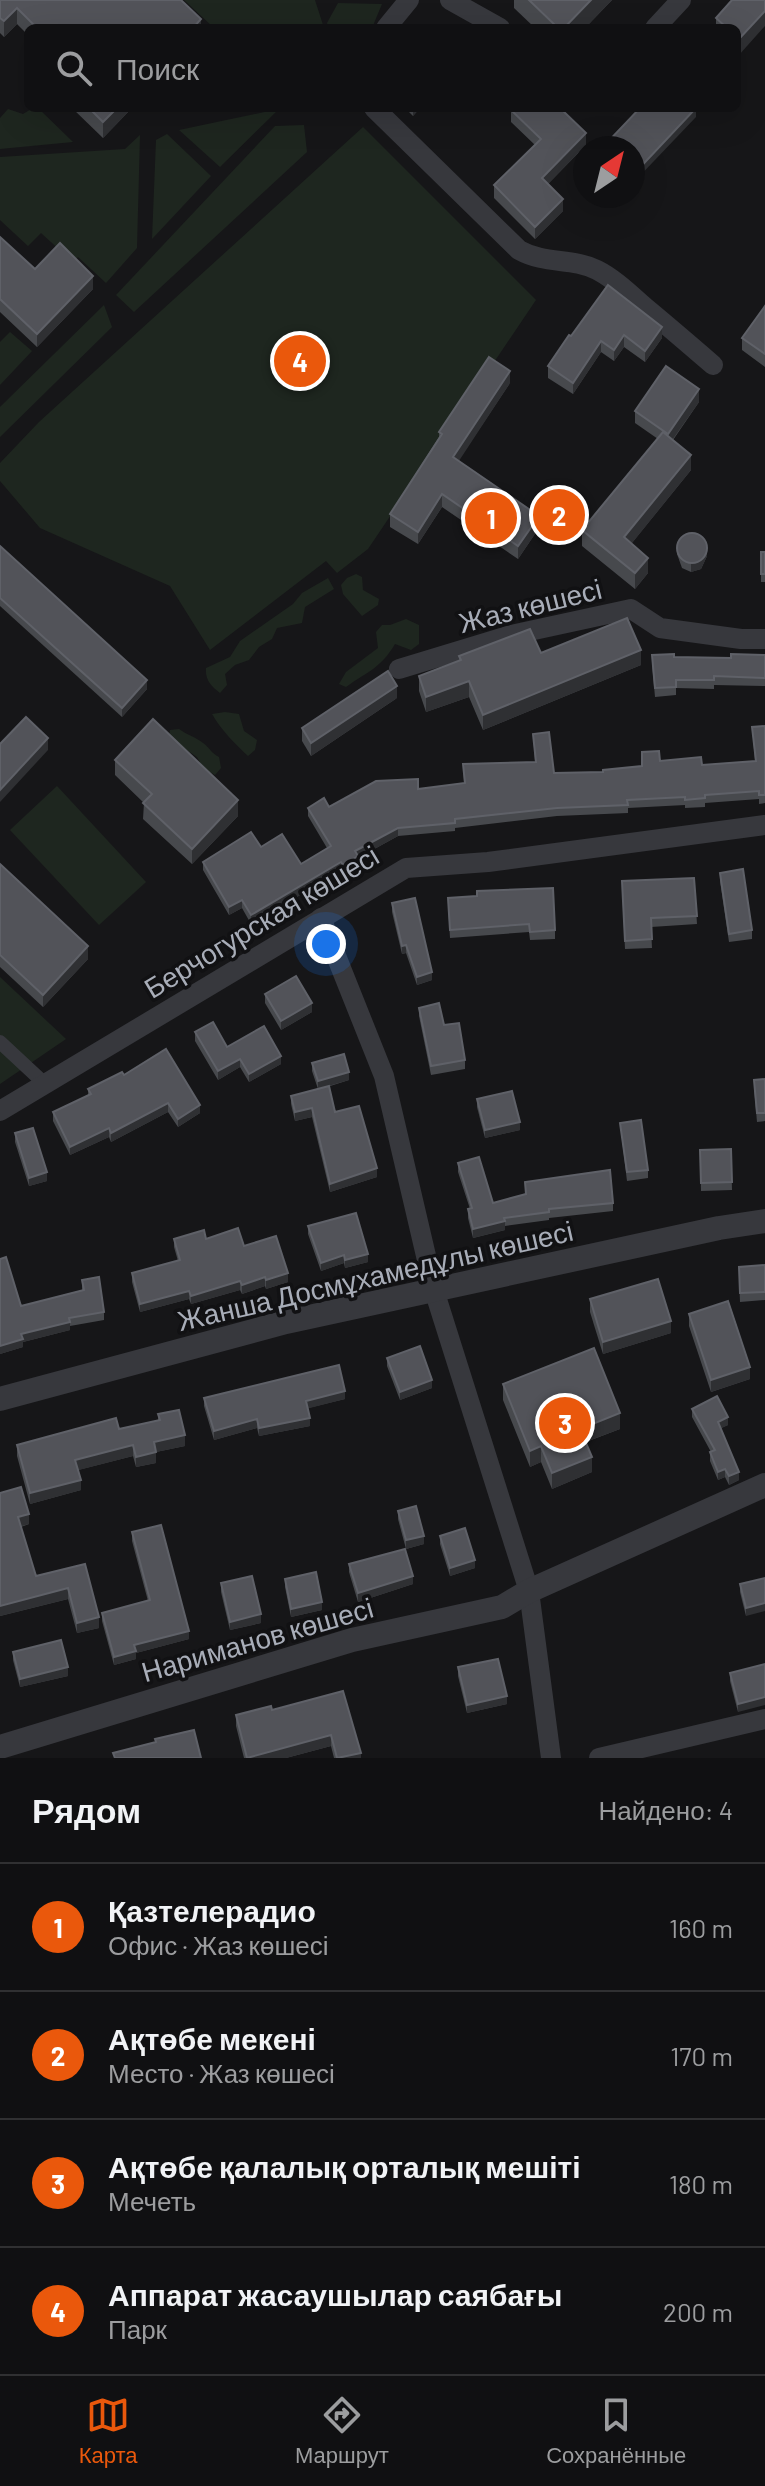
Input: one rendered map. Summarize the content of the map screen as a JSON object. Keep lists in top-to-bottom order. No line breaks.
{"streets":{"street":["Жаз көшесі","Берчогурская көшесі","Жанша Досмұхамедұлы көшесі","Нариманов көшесі"]},"north":"top right","page":{"search":"Поиск","pins":["4","2","1","3"],"heading":["Рядом","Найдено: 4"],"list":[{"mark":"1","name":"Қазтелерадио","note":"Офис · Жаз көшесі","value":"160 m"},{"mark":"2","name":"Ақтөбе мекені","note":"Место · Жаз көшесі","value":"170 m"},{"mark":"3","name":"Ақтөбе қалалық орталық мешіті","note":"Мечеть","value":"180 m"},{"mark":"4","name":"Аппарат жасаушылар саябағы","note":"Парк","value":"200 m"}],"nav":["Карта","Маршрут","Сохранённые"]}}
